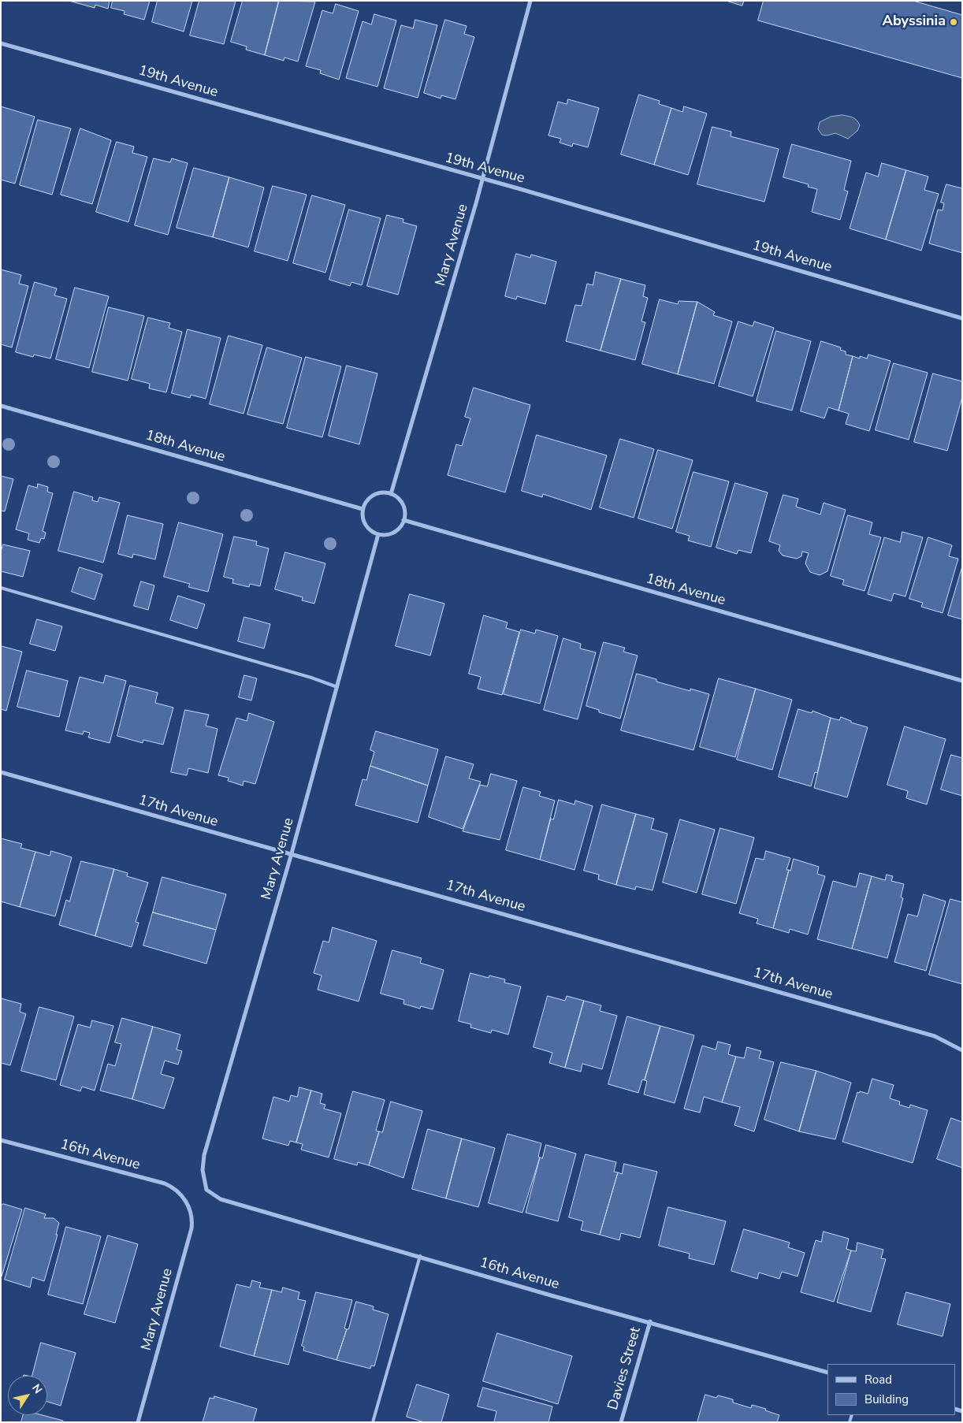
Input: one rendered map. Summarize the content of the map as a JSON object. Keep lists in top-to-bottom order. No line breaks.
{"streets":{"street":["19th Avenue","Mary Avenue","18th Avenue","17th Avenue","16th Avenue","Davies Street"]},"crossings":[["19th Avenue","Mary Avenue"],["Mary Avenue","18th Avenue"],["Mary Avenue","17th Avenue"],["Mary Avenue","16th Avenue"],["16th Avenue","Davies Street"]],"places":["Abyssinia"],"legend":["Road","Building"],"north":"top right"}
